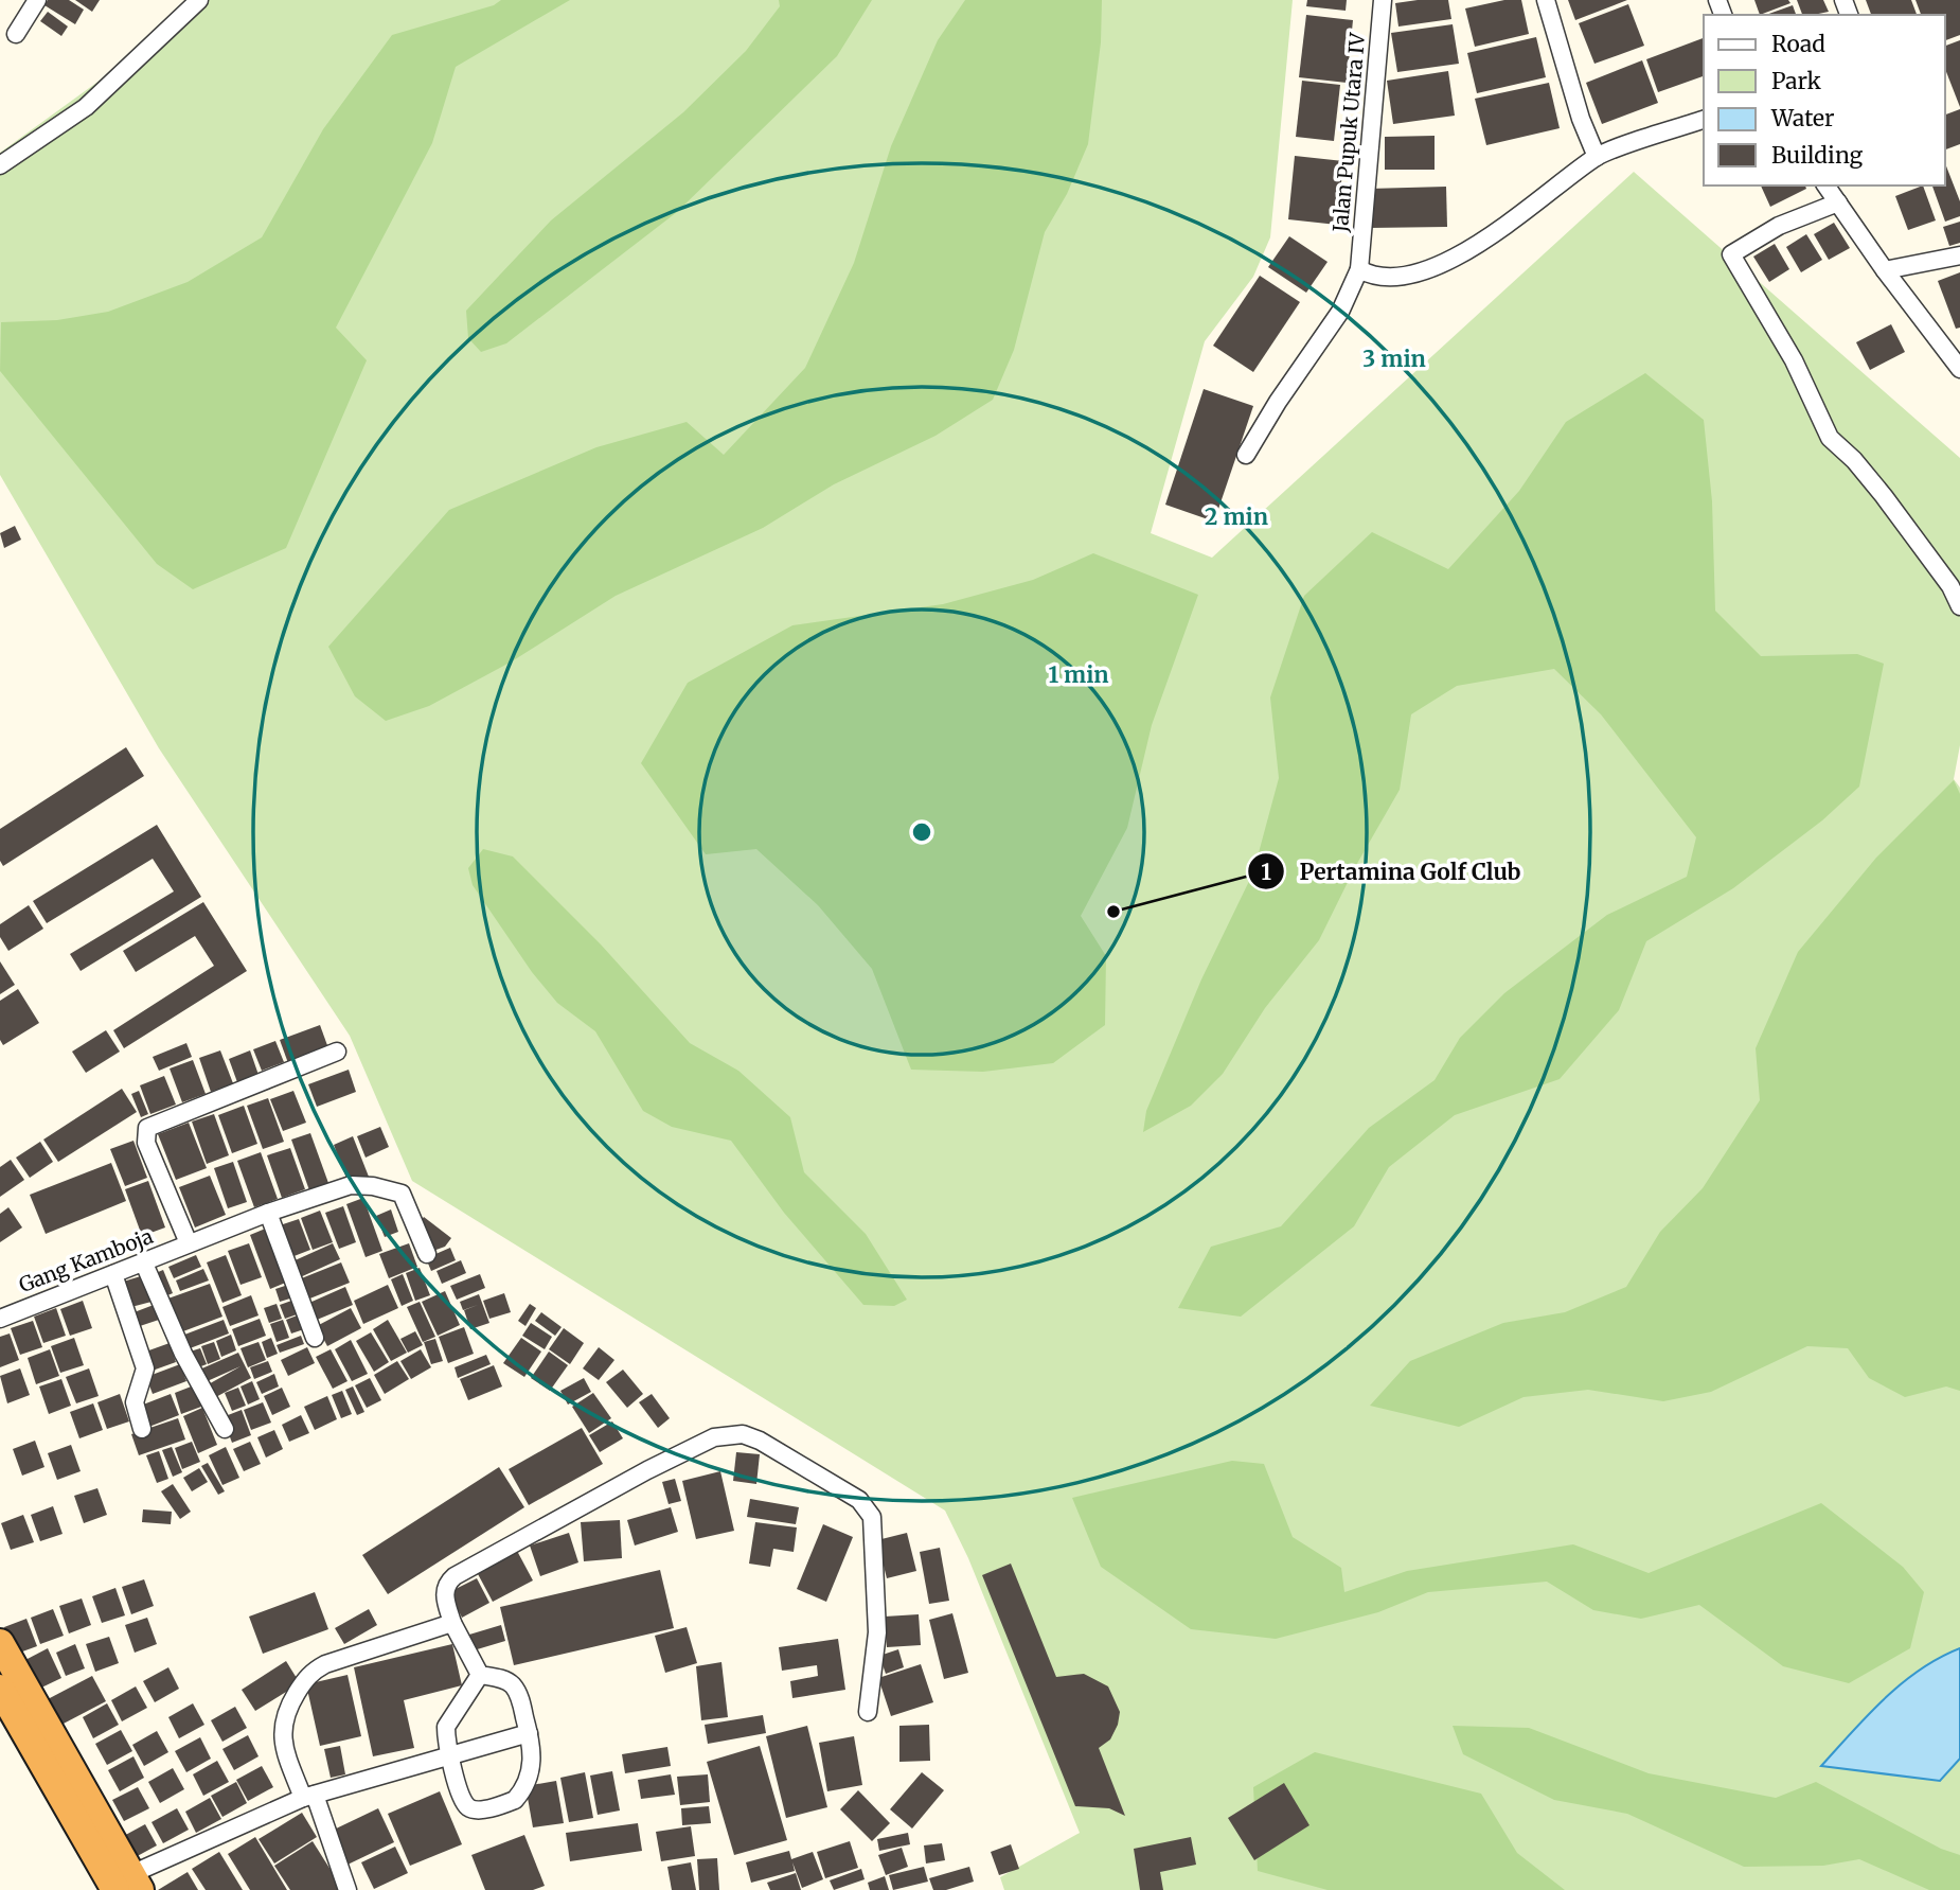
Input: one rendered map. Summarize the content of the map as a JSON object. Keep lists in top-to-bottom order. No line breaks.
{"streets":{"street":["Jalan Pupuk Utara IV","Gang Kamboja"]},"places":["Pertamina Golf Club"],"legend":["Road","Park","Water","Building"],"rings":["3 min","2 min","1 min"]}
